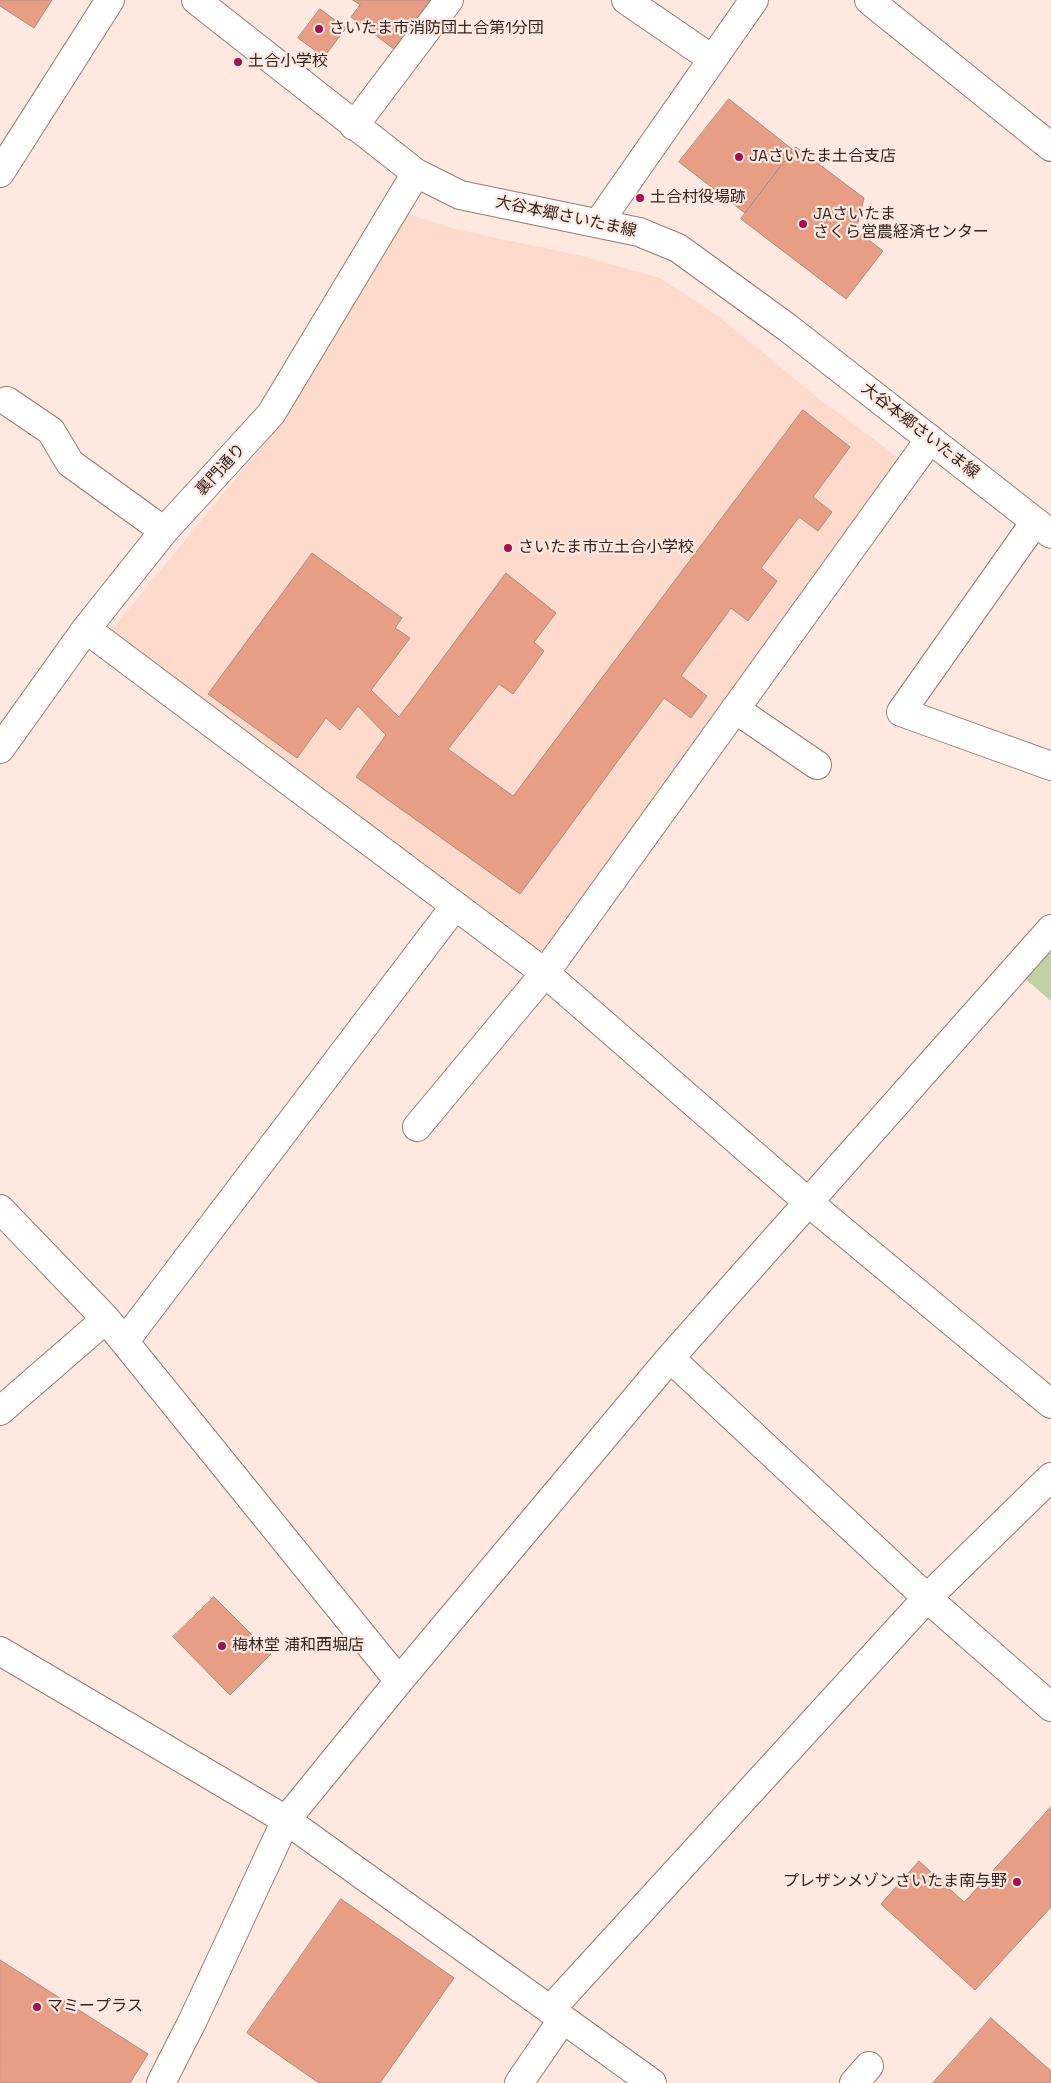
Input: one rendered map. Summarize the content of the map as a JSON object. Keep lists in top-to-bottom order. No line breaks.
{"streets":{"street":["大谷本郷さいたま線","裏門通り"]},"crossings":[["大谷本郷さいたま線","裏門通り"]],"places":["さいたま市消防団土合第1分団","土合小学校","JAさいたま土合支店","土合村役場跡","JAさいたま さくら営農経済センター","さいたま市立土合小学校","梅林堂 浦和西堀店","プレザンメゾンさいたま南与野","マミープラス"]}
